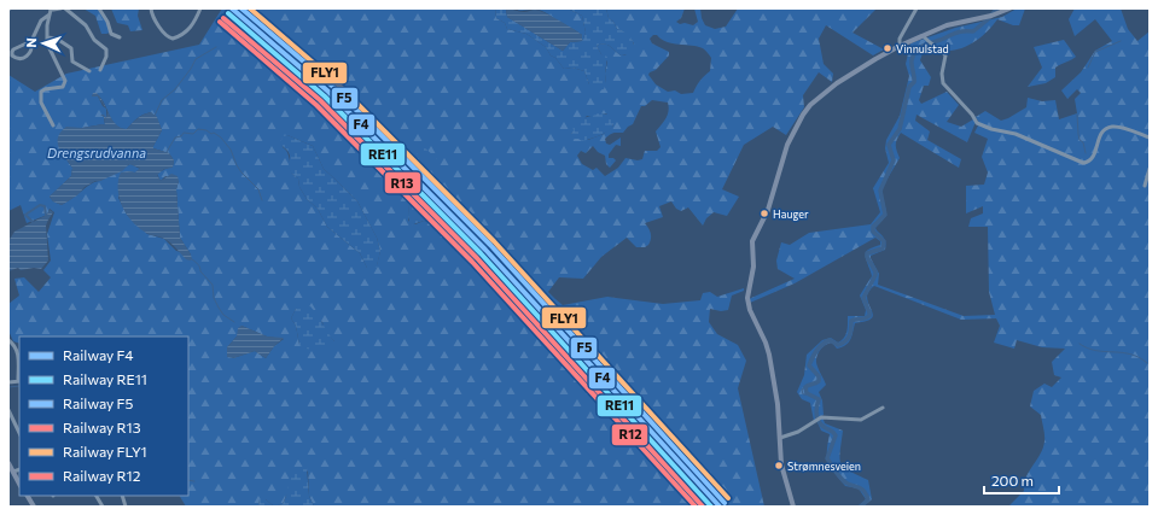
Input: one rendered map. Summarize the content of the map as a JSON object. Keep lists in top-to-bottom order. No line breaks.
{"water":["Drengsrudvanna"],"places":["Vinnulstad","Hauger","Strømnesveien"],"lines":["rail line F4","rail line F5","rail line FLY1","rail line RE11","rail line R13","rail line R12"],"legend":["Railway F4","Railway RE11","Railway F5","Railway R13","Railway FLY1","Railway R12"],"scale_bar":"200 m","north":"left"}
